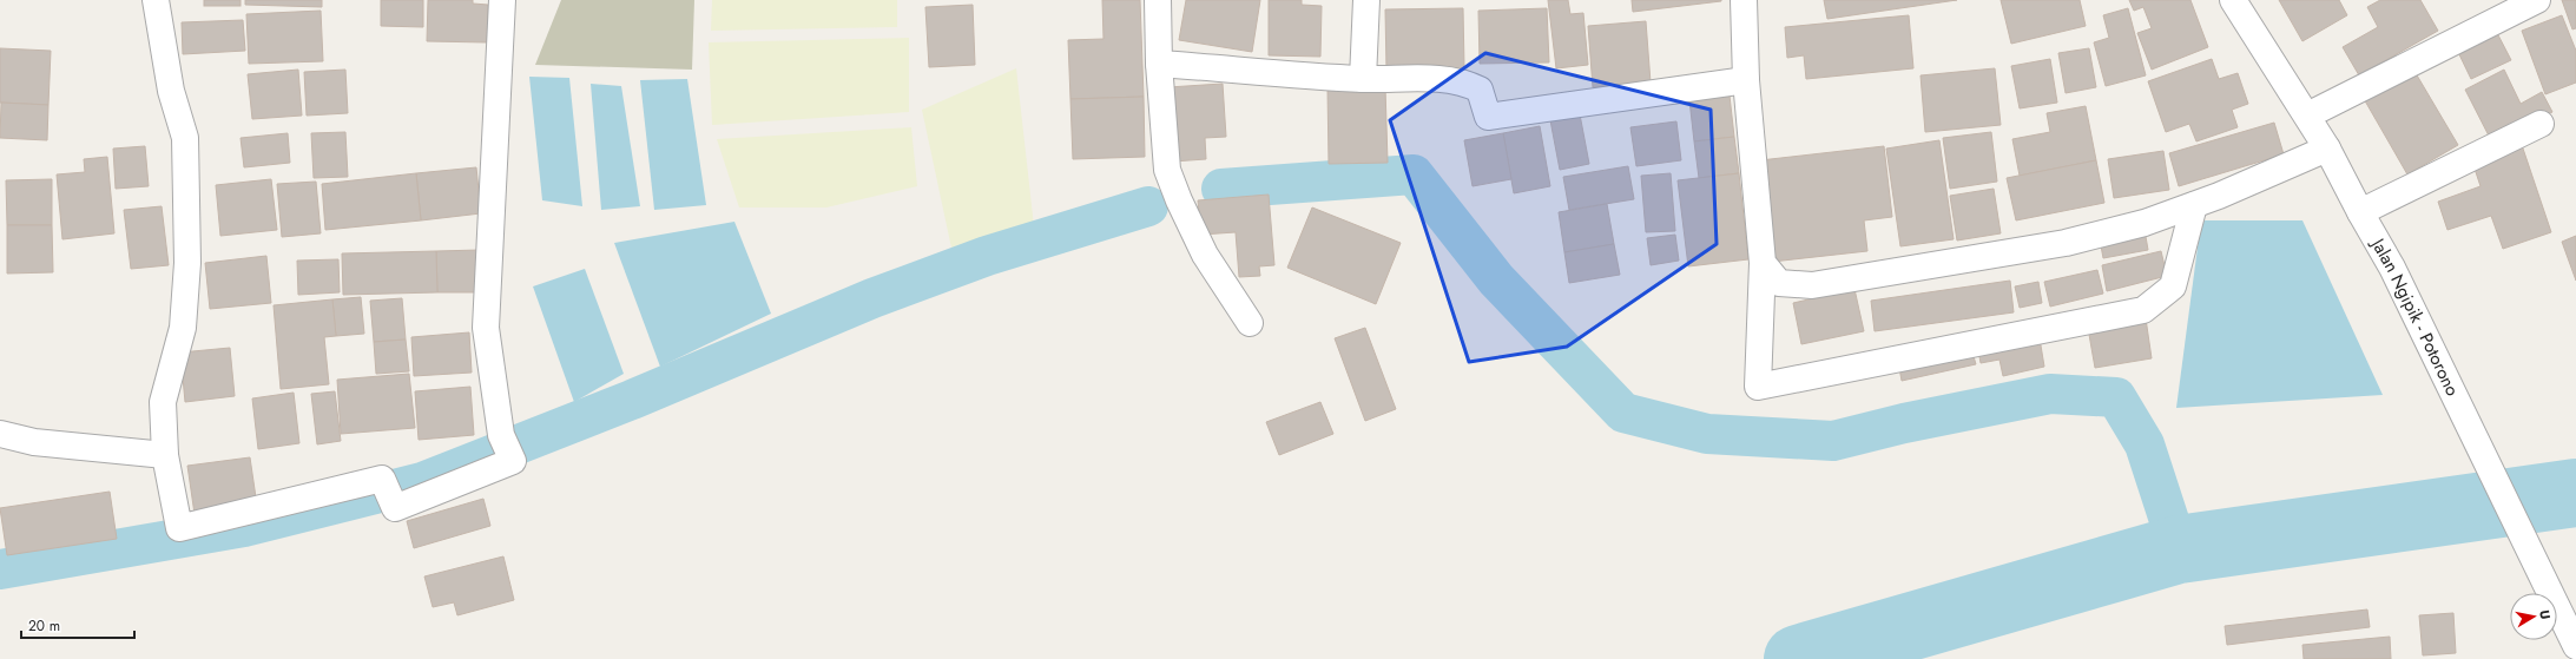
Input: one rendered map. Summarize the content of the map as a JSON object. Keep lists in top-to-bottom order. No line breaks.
{"streets":{"street":["Jalan Ngipik - Potorono"]},"scale_bar":"20 m","north":"right"}
